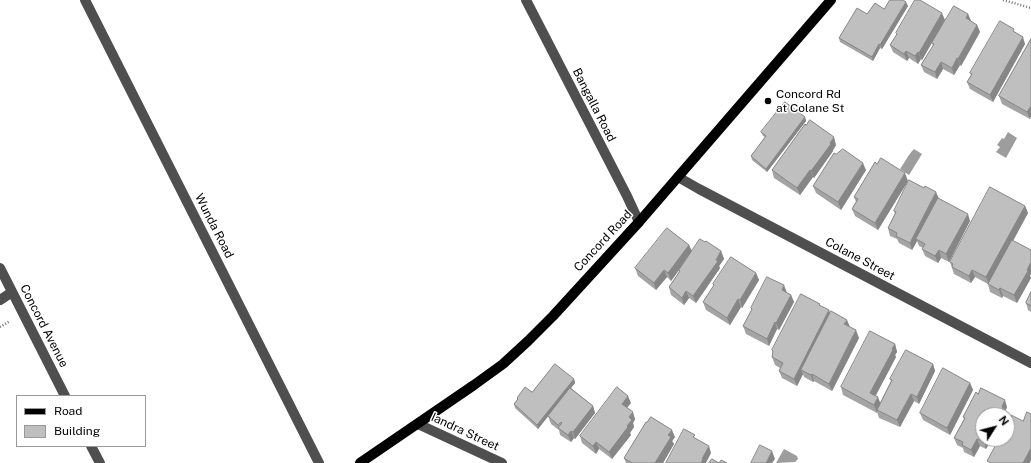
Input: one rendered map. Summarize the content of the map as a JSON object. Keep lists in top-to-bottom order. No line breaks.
{"streets":{"main road":["Concord Road"],"street":["Bangalla Road","Wunda Road","Colane Street","Concord Avenue","Iandra Street"]},"crossings":[["Bangalla Road","Concord Road"],["Concord Road","Colane Street"],["Concord Road","Iandra Street"]],"places":["Concord Rd at Colane St"],"legend":["Road","Building"],"north":"top right"}
